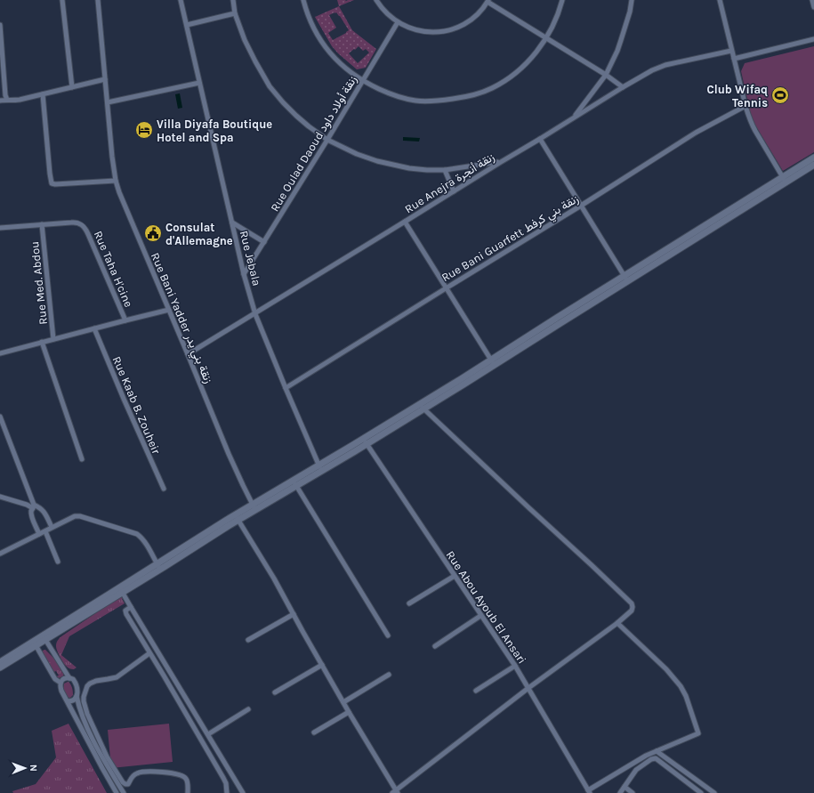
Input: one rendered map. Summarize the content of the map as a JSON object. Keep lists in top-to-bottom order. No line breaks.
{"streets":{"street":["Rue Oulad Daoud زنقة أولاد داود","Rue Anejra زنقة أنجرة","Rue Bani Guarfett زنقة بني كرفط","Rue Jebala","Rue Taha H'cine","Rue Med. Abdou","Rue Bani Yadder زنقة بني يدر","Rue Kaab B. Zouheir","Rue Abou Ayoub El Ansari"]},"crossings":[["Rue Oulad Daoud زنقة أولاد داود","Rue Jebala"],["Rue Anejra زنقة أنجرة","Rue Jebala"],["Rue Anejra زنقة أنجرة","Rue Bani Yadder زنقة بني يدر"],["Rue Bani Guarfett زنقة بني كرفط","Rue Jebala"],["Rue Taha H'cine","Rue Med. Abdou"],["Rue Med. Abdou","Rue Bani Yadder زنقة بني يدر"],["Rue Med. Abdou","Rue Kaab B. Zouheir"]],"places":{"sports":["Club Wifaq Tennis"],"hotel":["Villa Diyafa Boutique Hotel and Spa"],"public building":["Consulat d'Allemagne"]},"north":"right"}
